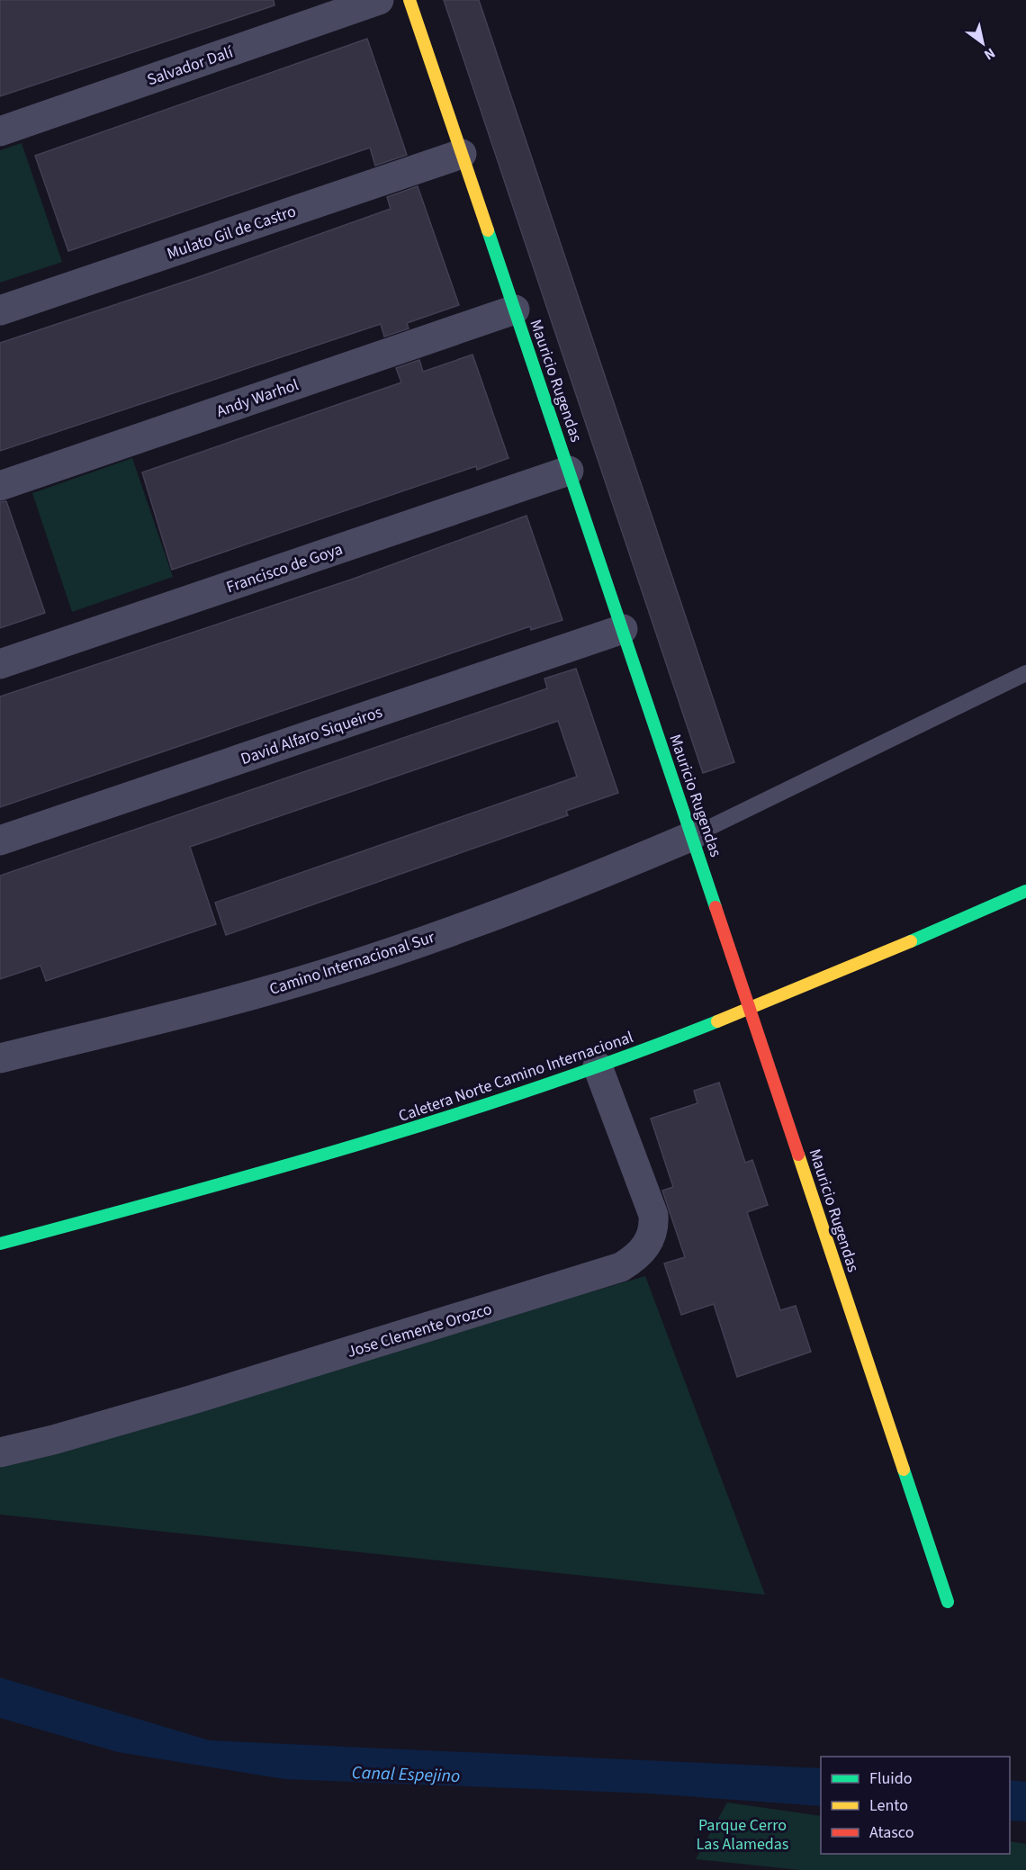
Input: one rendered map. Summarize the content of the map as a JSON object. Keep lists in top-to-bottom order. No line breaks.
{"streets":{"street":["Salvador Dalí","Mulato Gil de Castro","Mauricio Rugendas","Andy Warhol","Francisco de Goya","David Alfaro Siqueiros","Camino Internacional Sur","Caletera Norte Camino Internacional","Jose Clemente Orozco"]},"crossings":[["Mulato Gil de Castro","Mauricio Rugendas"],["Mauricio Rugendas","Andy Warhol"],["Mauricio Rugendas","Francisco de Goya"],["Mauricio Rugendas","David Alfaro Siqueiros"],["Mauricio Rugendas","Camino Internacional Sur"],["Mauricio Rugendas","Caletera Norte Camino Internacional"],["Caletera Norte Camino Internacional","Jose Clemente Orozco"]],"water":["Canal Espejino"],"parks":["Parque Cerro Las Alamedas"],"legend":["Fluido","Lento","Atasco"],"north":"bottom right"}
